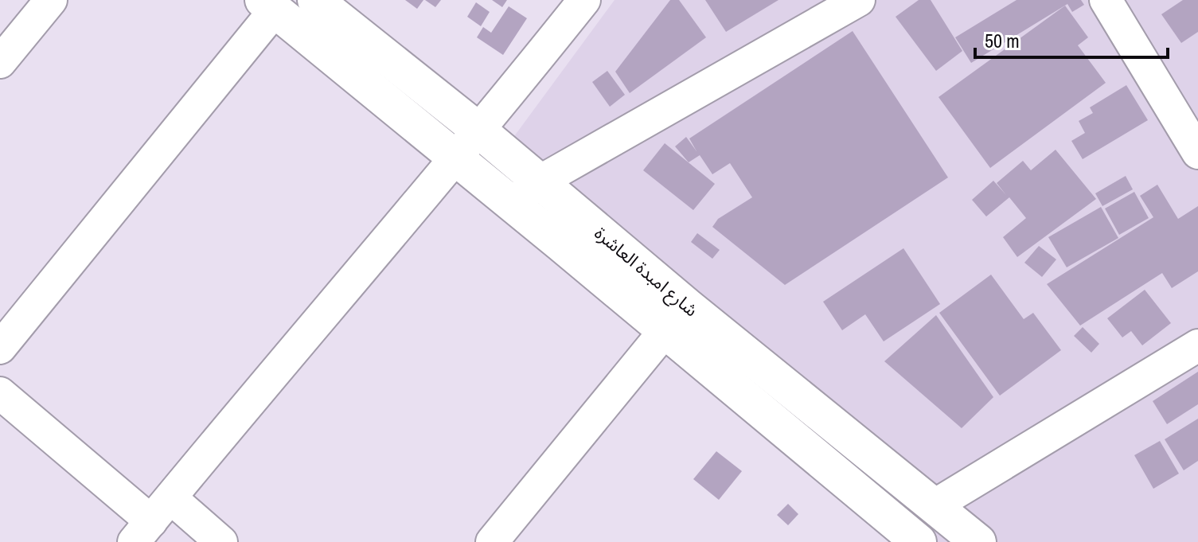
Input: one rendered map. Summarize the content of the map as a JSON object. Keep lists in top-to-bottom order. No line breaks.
{"streets":{"main road":["شارع امبدة العاشرة"]},"scale_bar":"50 m"}
